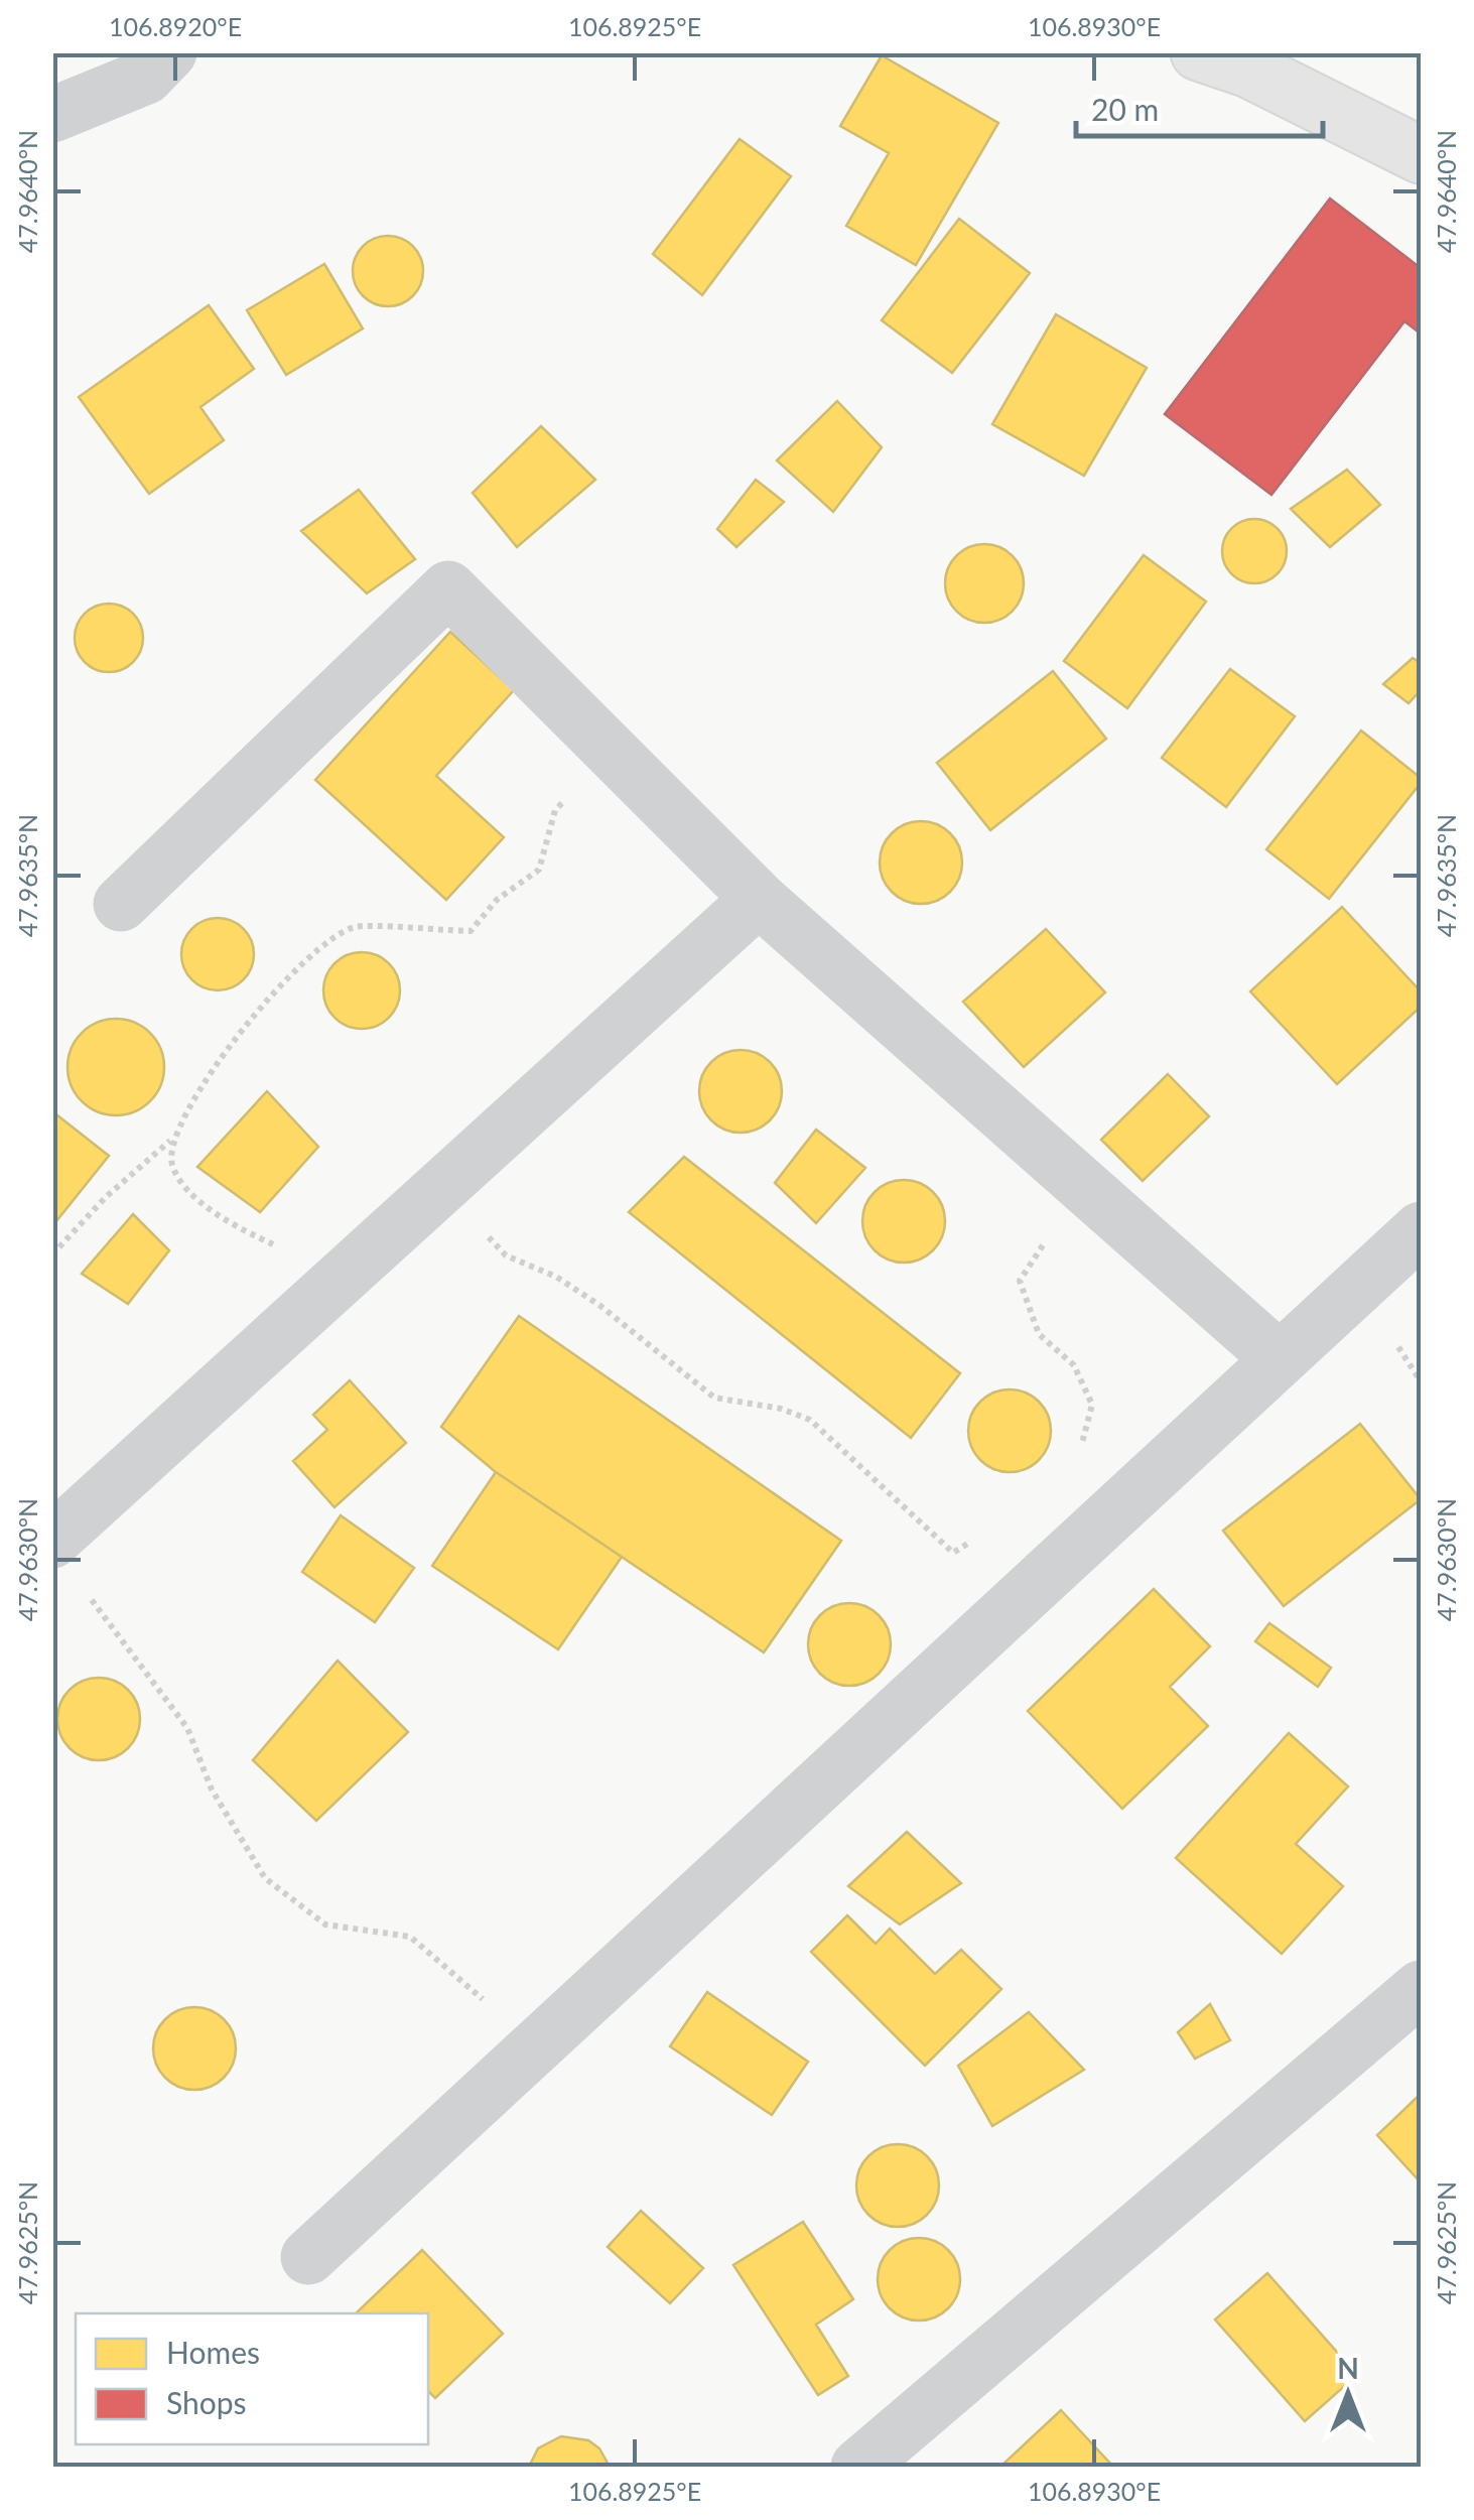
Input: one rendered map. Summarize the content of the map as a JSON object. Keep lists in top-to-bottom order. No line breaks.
{"legend":["Homes","Shops"],"scale_bar":"20 m","north":"top","coordinates":["106.8920°E","106.8925°E","106.8930°E","47.9640°N","47.9635°N","47.9630°N","47.9625°N"]}
